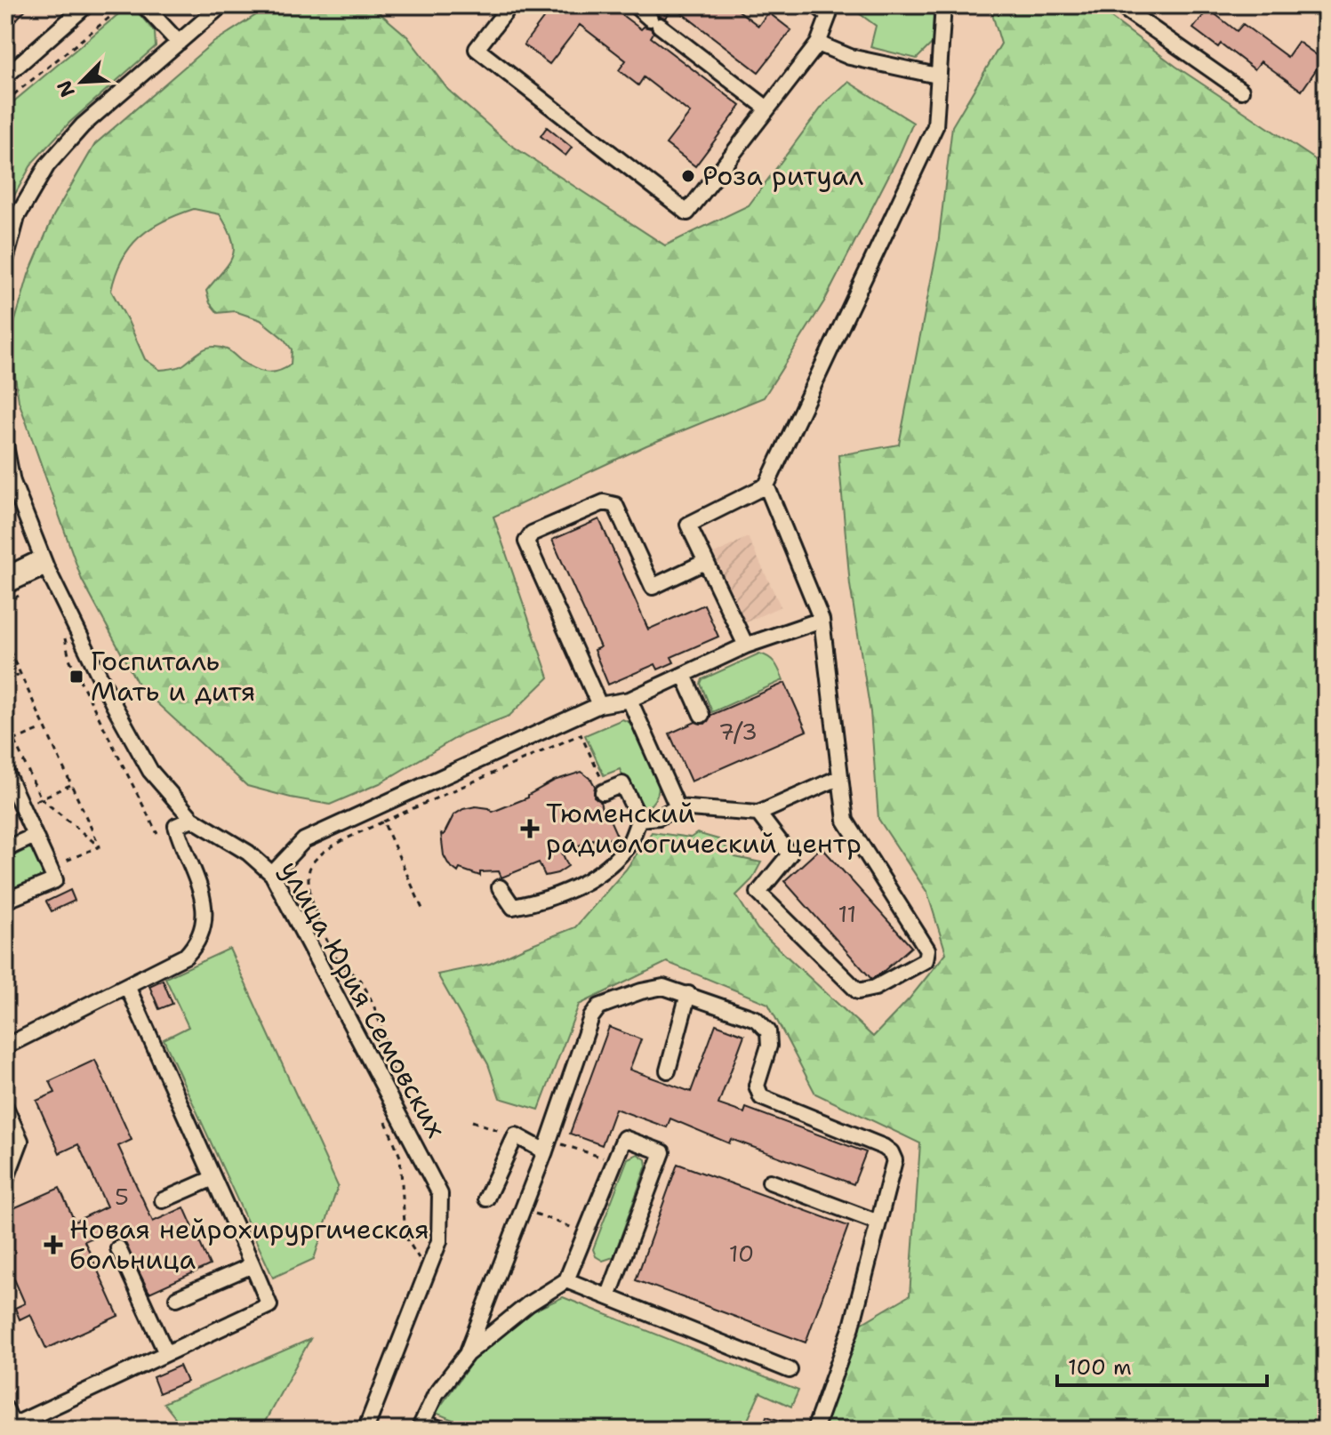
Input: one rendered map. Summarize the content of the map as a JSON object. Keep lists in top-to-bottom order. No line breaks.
{"streets":{"street":["улица Юрия Семовских"]},"places":{"other":["Роза ритуал"],"transit":["Госпиталь Мать и дитя"],"health":["Тюменский радиологический центр","Новая нейрохирургическая больница"]},"house_numbers":["7/3","11","5","10"],"scale_bar":"100 m","north":"bottom left"}
